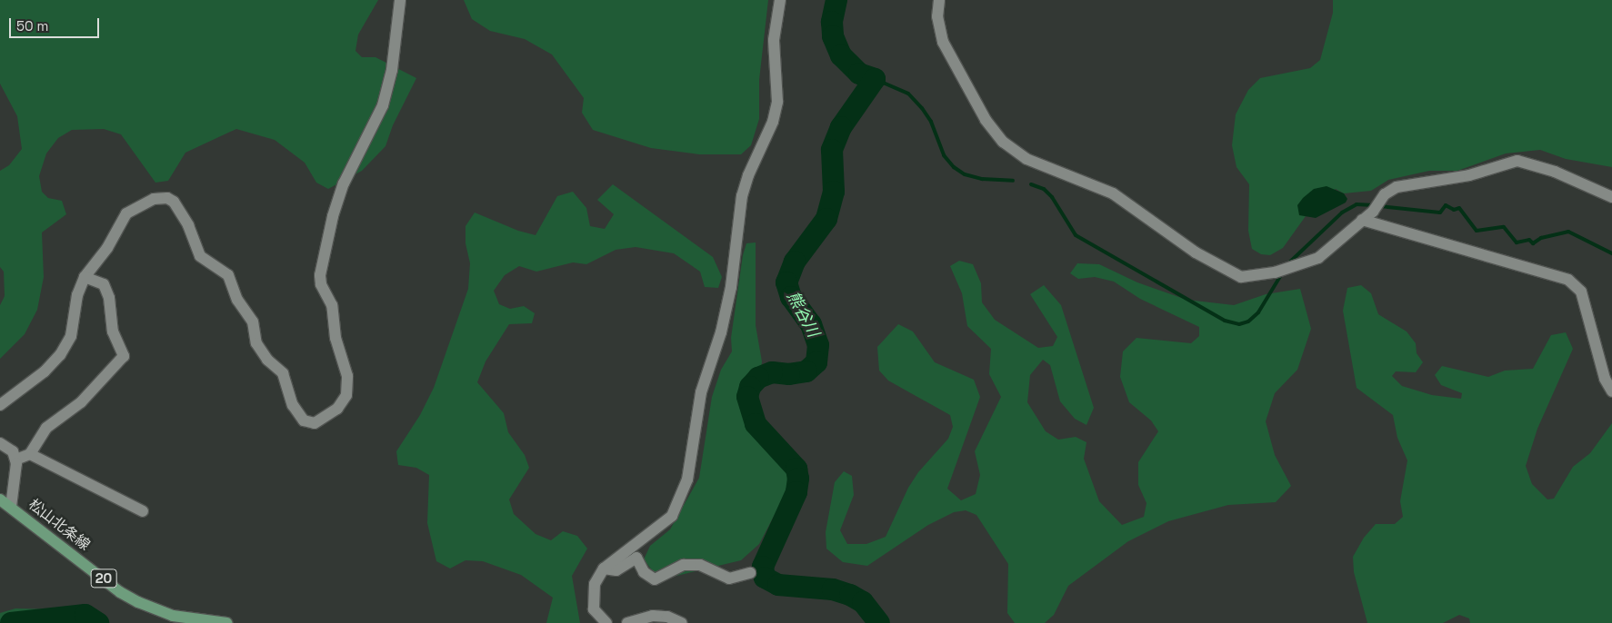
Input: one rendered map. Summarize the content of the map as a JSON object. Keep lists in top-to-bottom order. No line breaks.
{"streets":{"main road":["松山北条線","20"]},"water":["熊谷川"],"scale_bar":"50 m"}
